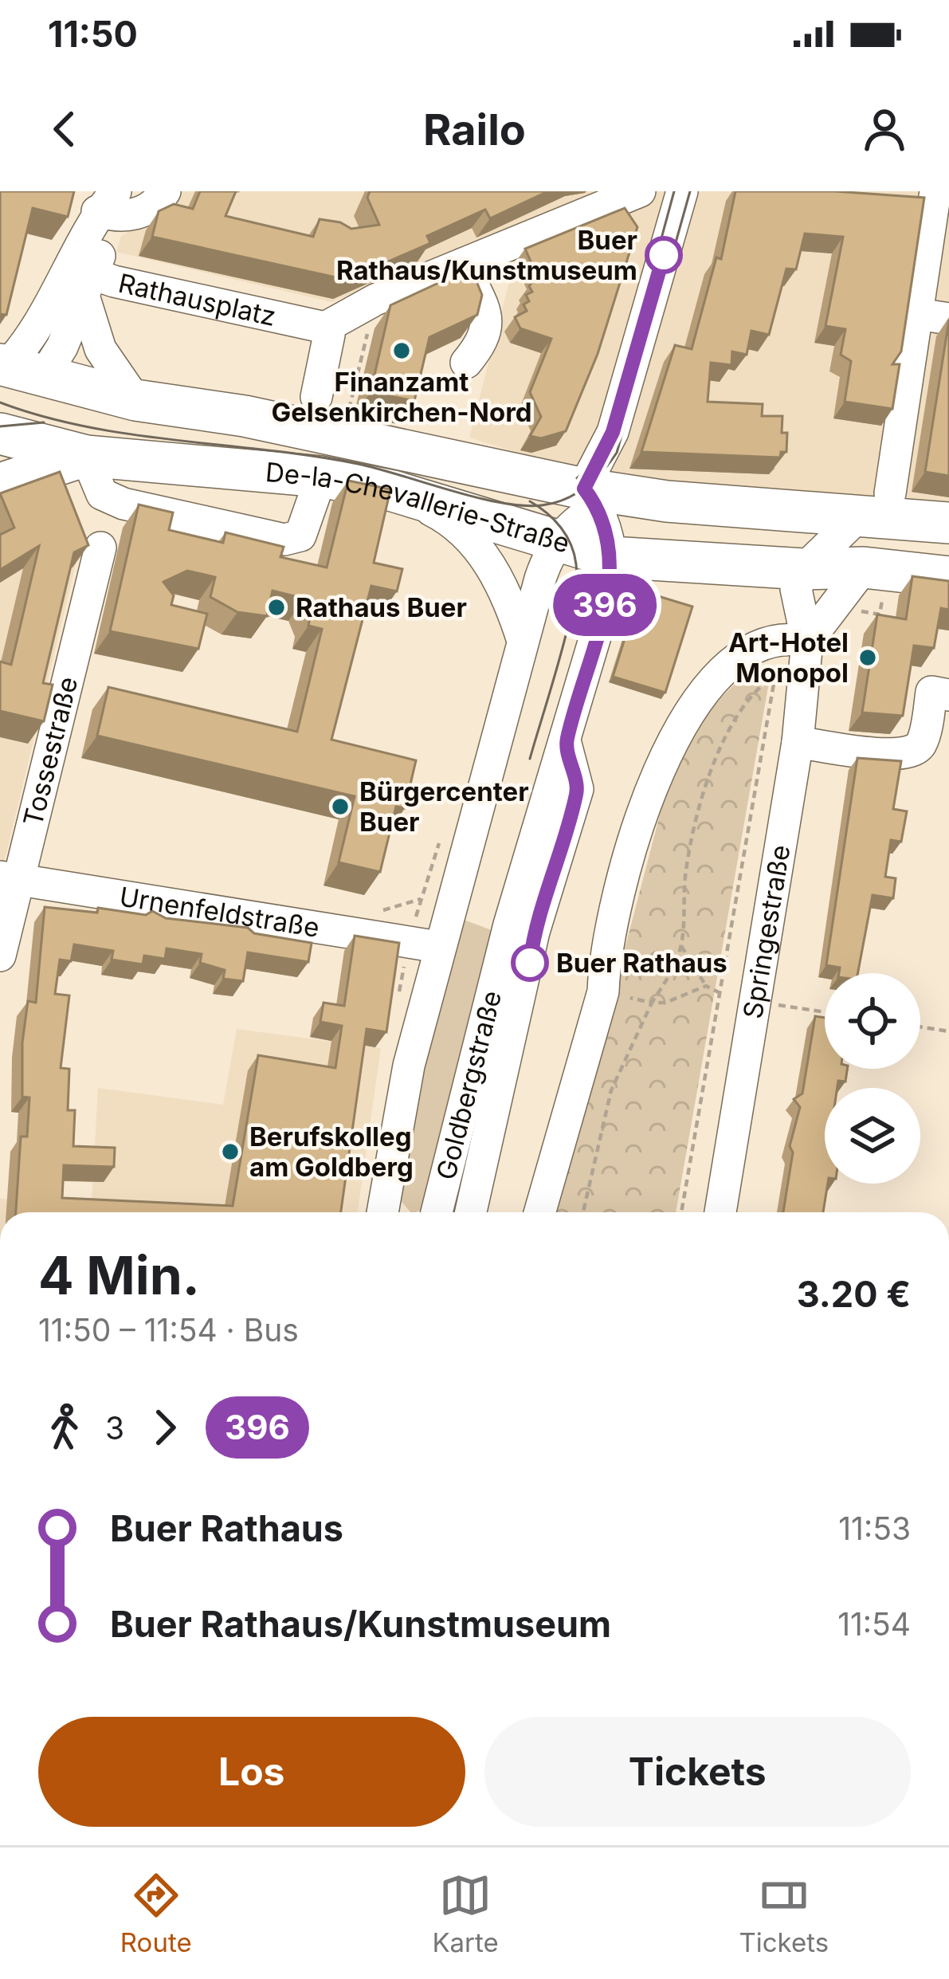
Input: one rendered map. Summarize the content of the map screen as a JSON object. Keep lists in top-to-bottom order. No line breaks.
{"streets":{"main road":["De-la-Chevallerie-Straße"],"street":["Rathausplatz","Tossestraße","Urnenfeldstraße","Springestraße","Goldbergstraße"]},"crossings":[["De-la-Chevallerie-Straße","Springestraße"],["De-la-Chevallerie-Straße","Goldbergstraße"],["Tossestraße","Urnenfeldstraße"]],"places":["Buer Rathaus/Kunstmuseum","Finanzamt Gelsenkirchen-Nord","Rathaus Buer","Art-Hotel Monopol","Bürgercenter Buer","Buer Rathaus","Berufskolleg am Goldberg"],"lines":["bus line 396"],"page":{"status":"11:50","header":"Railo","on_map":"396","heading":["4 Min.","11:50 – 11:54 · Bus","3.20 €"],"legs":["3","396"],"list":[{"name":"Buer Rathaus","value":"11:53"},{"name":"Buer Rathaus/Kunstmuseum","value":"11:54"}],"buttons":["Los","Tickets"],"tabs":["Route","Karte","Tickets"]}}
